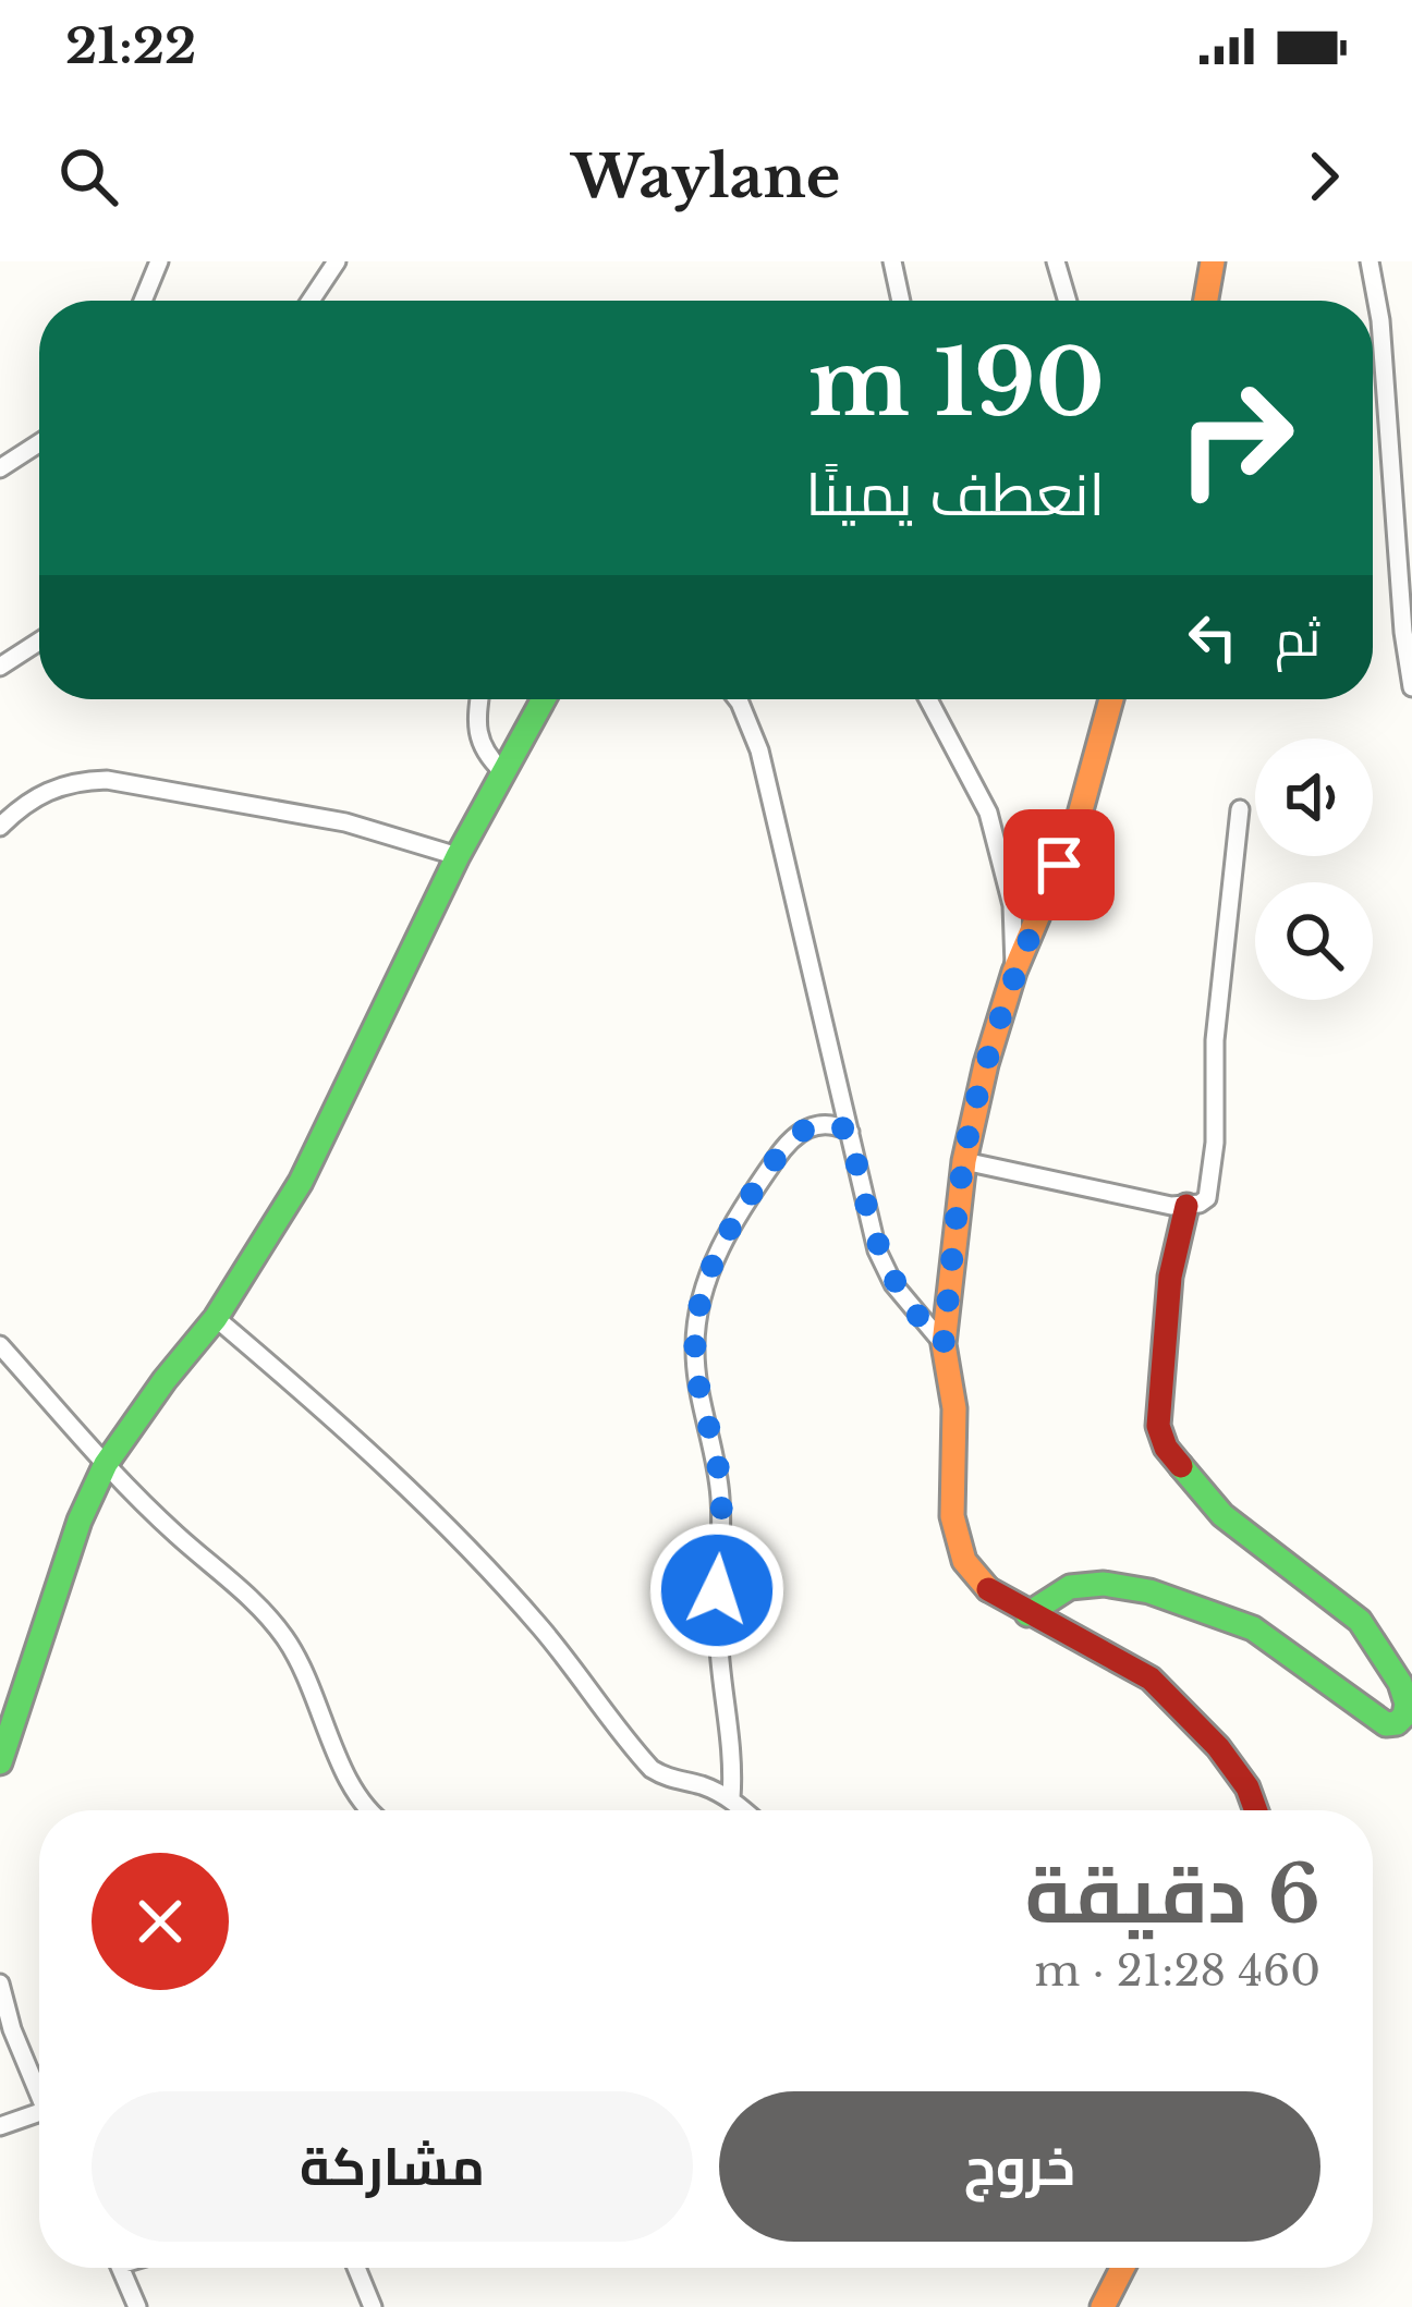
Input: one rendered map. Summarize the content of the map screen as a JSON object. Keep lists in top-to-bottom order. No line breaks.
{"page":{"status":"21:22","header":"Waylane","turn":["190 m","انعطف يمينًا"],"then":"ثم","heading":["6 دقيقة","460 m · 21:28"],"buttons":["خروج","مشاركة"]}}
